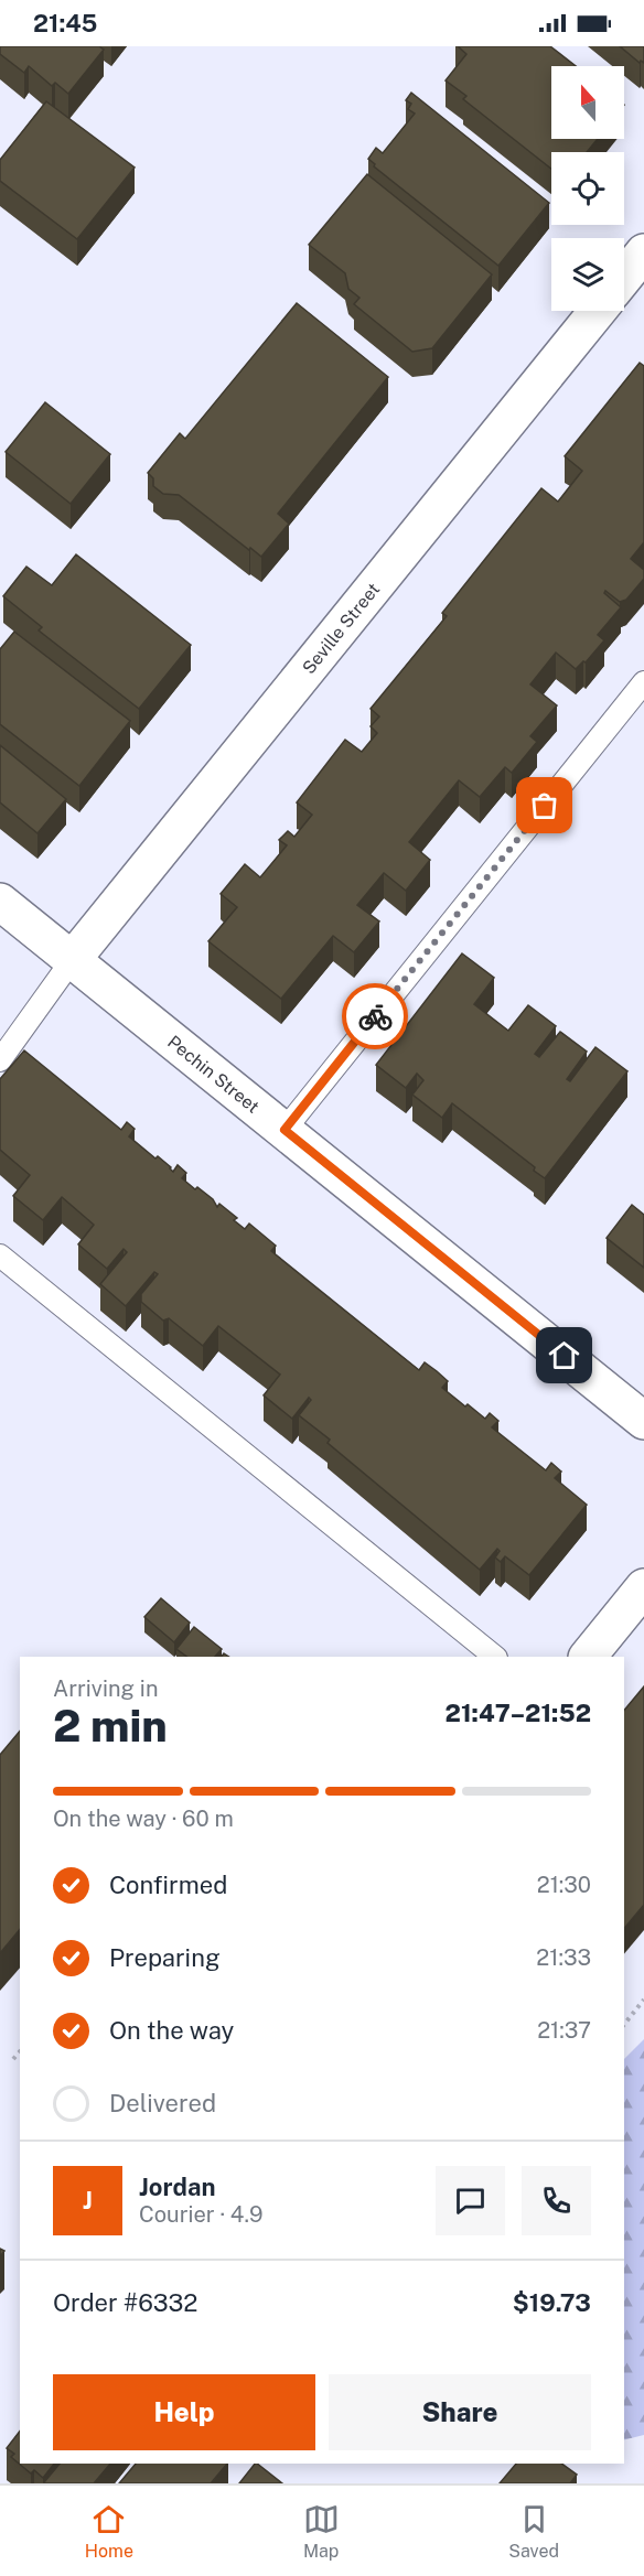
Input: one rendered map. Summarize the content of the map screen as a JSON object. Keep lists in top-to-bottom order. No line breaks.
{"streets":{"street":["Seville Street","Pechin Street"]},"crossings":[["Seville Street","Pechin Street"]],"north":"top","page":{"status":"21:45","heading":["2 min","Arriving in","21:47–21:52"],"panel":["Jordan","Courier · 4.9","Order #6332","$19.73"],"bar":"On the way · 60 m","list":[["Confirmed","21:30"],["Preparing","21:33"],["On the way","21:37"],"Delivered"],"round":"J","buttons":["Help","Share"],"tabs":["Home","Map","Saved"]}}
